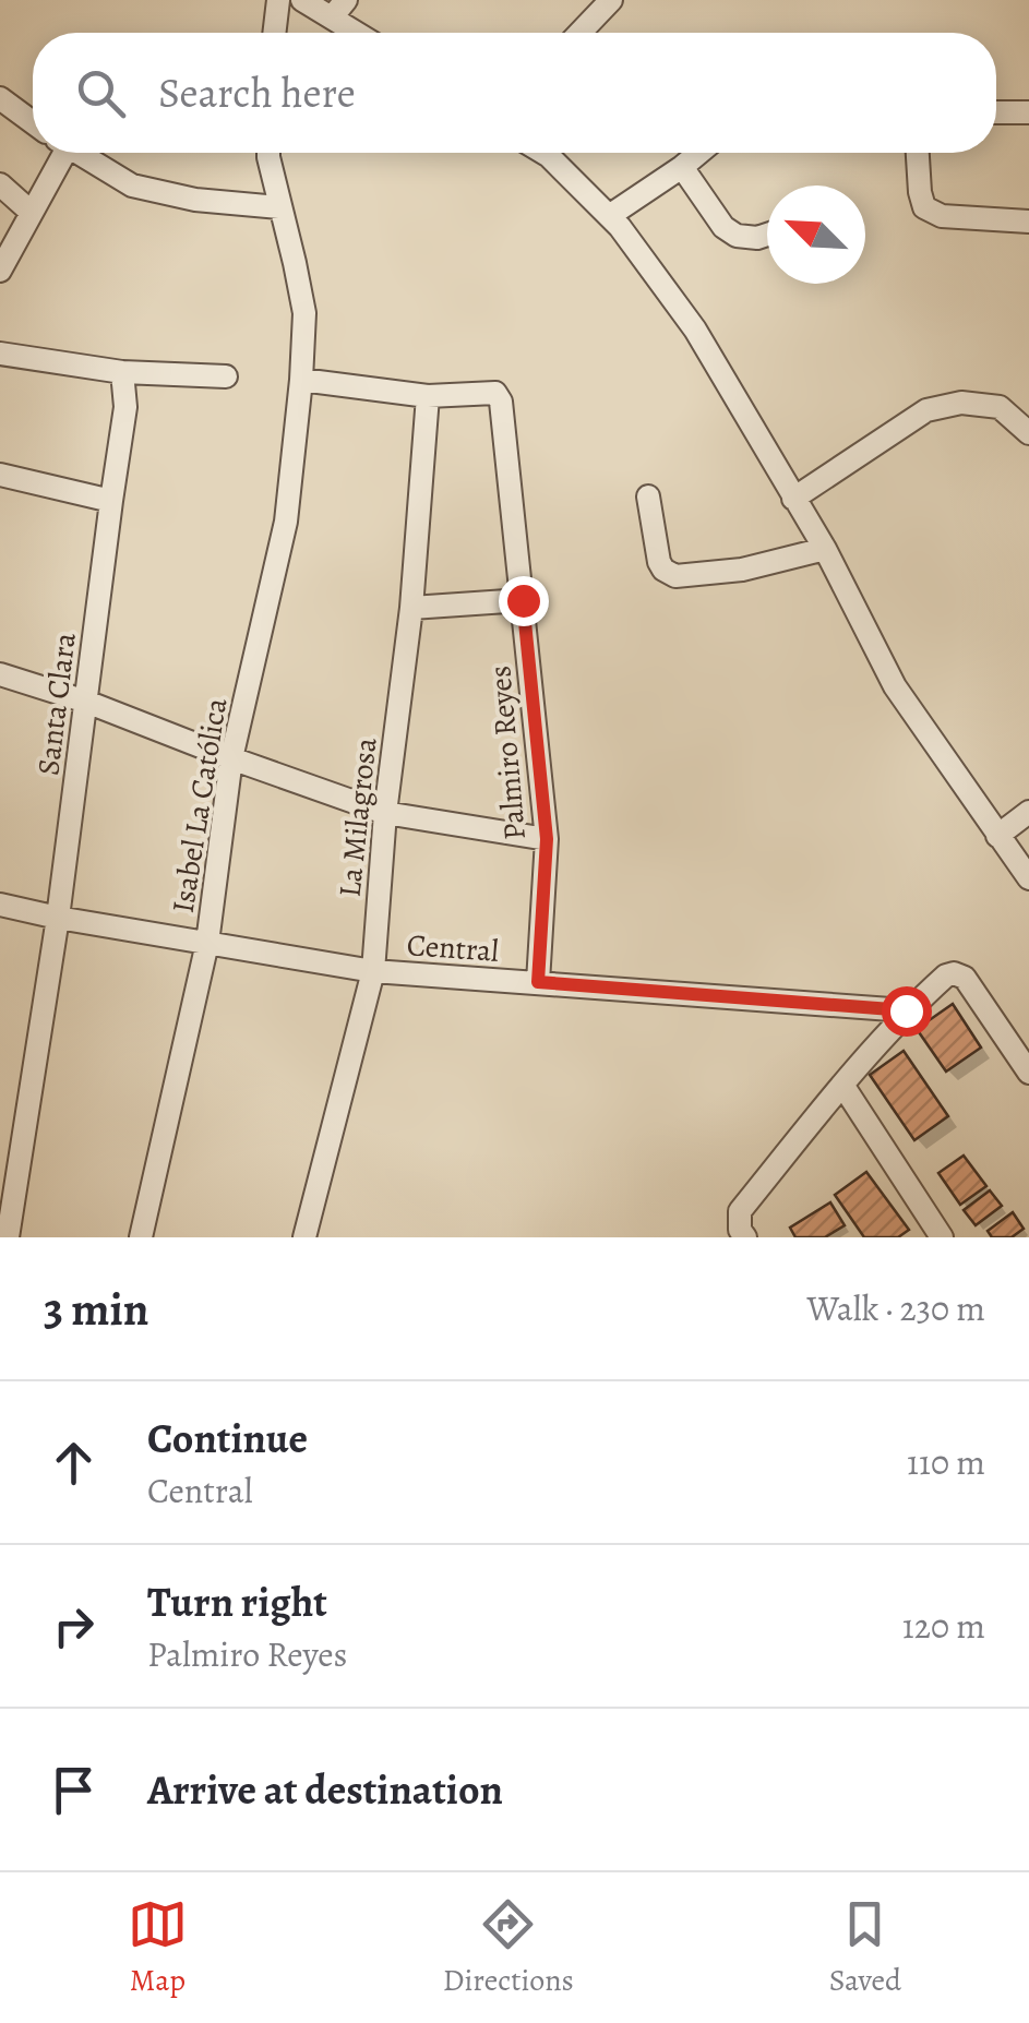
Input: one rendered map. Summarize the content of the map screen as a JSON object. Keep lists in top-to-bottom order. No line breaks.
{"streets":{"street":["Santa Clara","Palmiro Reyes","Isabel La Católica","La Milagrosa","Central"]},"crossings":[["Santa Clara","Central"],["Palmiro Reyes","La Milagrosa"],["Palmiro Reyes","Central"],["Isabel La Católica","Central"],["La Milagrosa","Central"]],"north":"top left","page":{"search":"Search here","heading":["3 min","Walk · 230 m"],"list":[["Continue","Central","110 m"],["Turn right","Palmiro Reyes","120 m"],"Arrive at destination"],"nav":["Map","Directions","Saved"]}}
